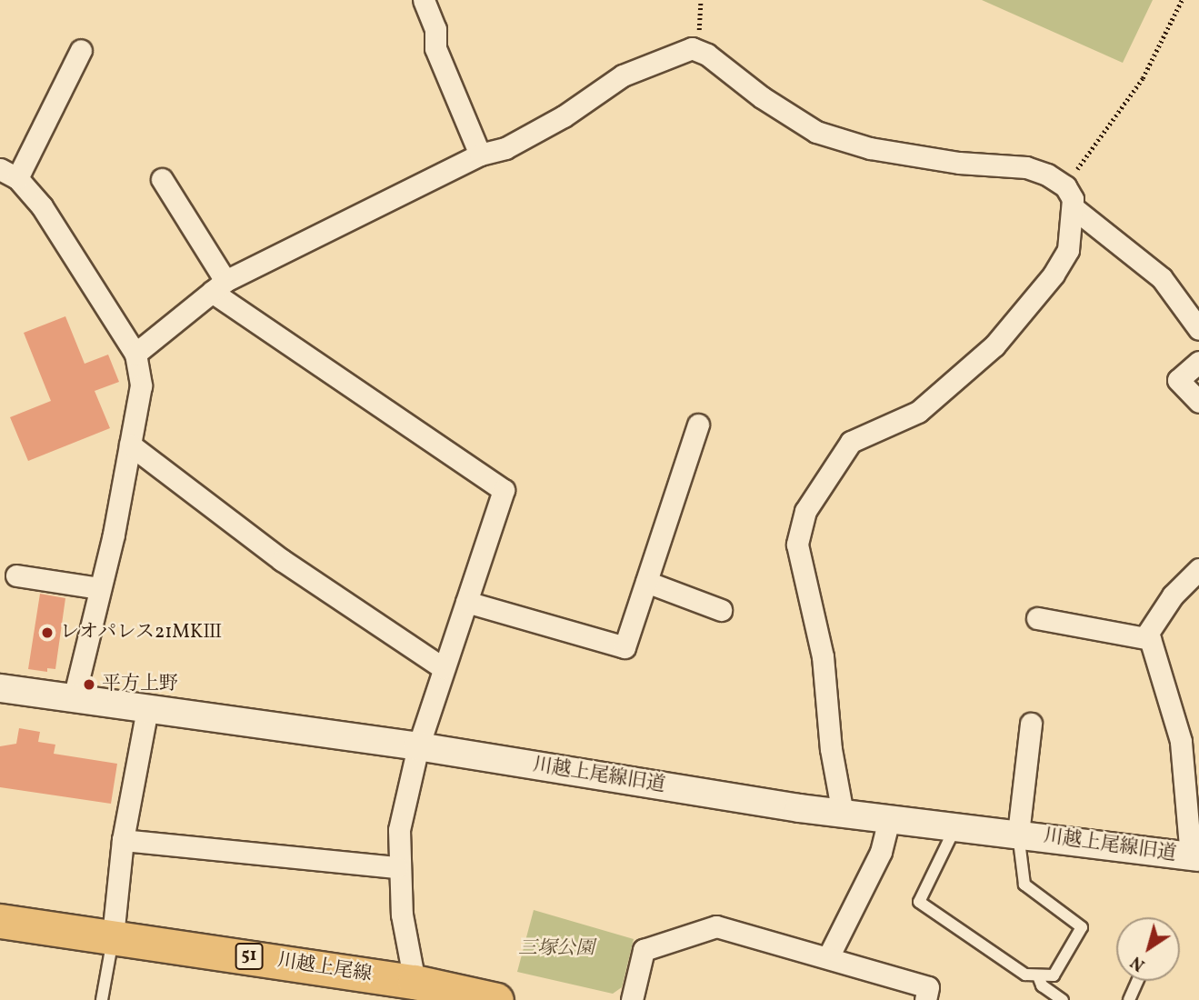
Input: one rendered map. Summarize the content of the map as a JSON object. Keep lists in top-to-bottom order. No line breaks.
{"streets":{"main road":["51","川越上尾線"],"street":["川越上尾線旧道"]},"parks":["三塚公園"],"places":["レオパレス21MKⅢ","平方上野"],"north":"bottom left"}
